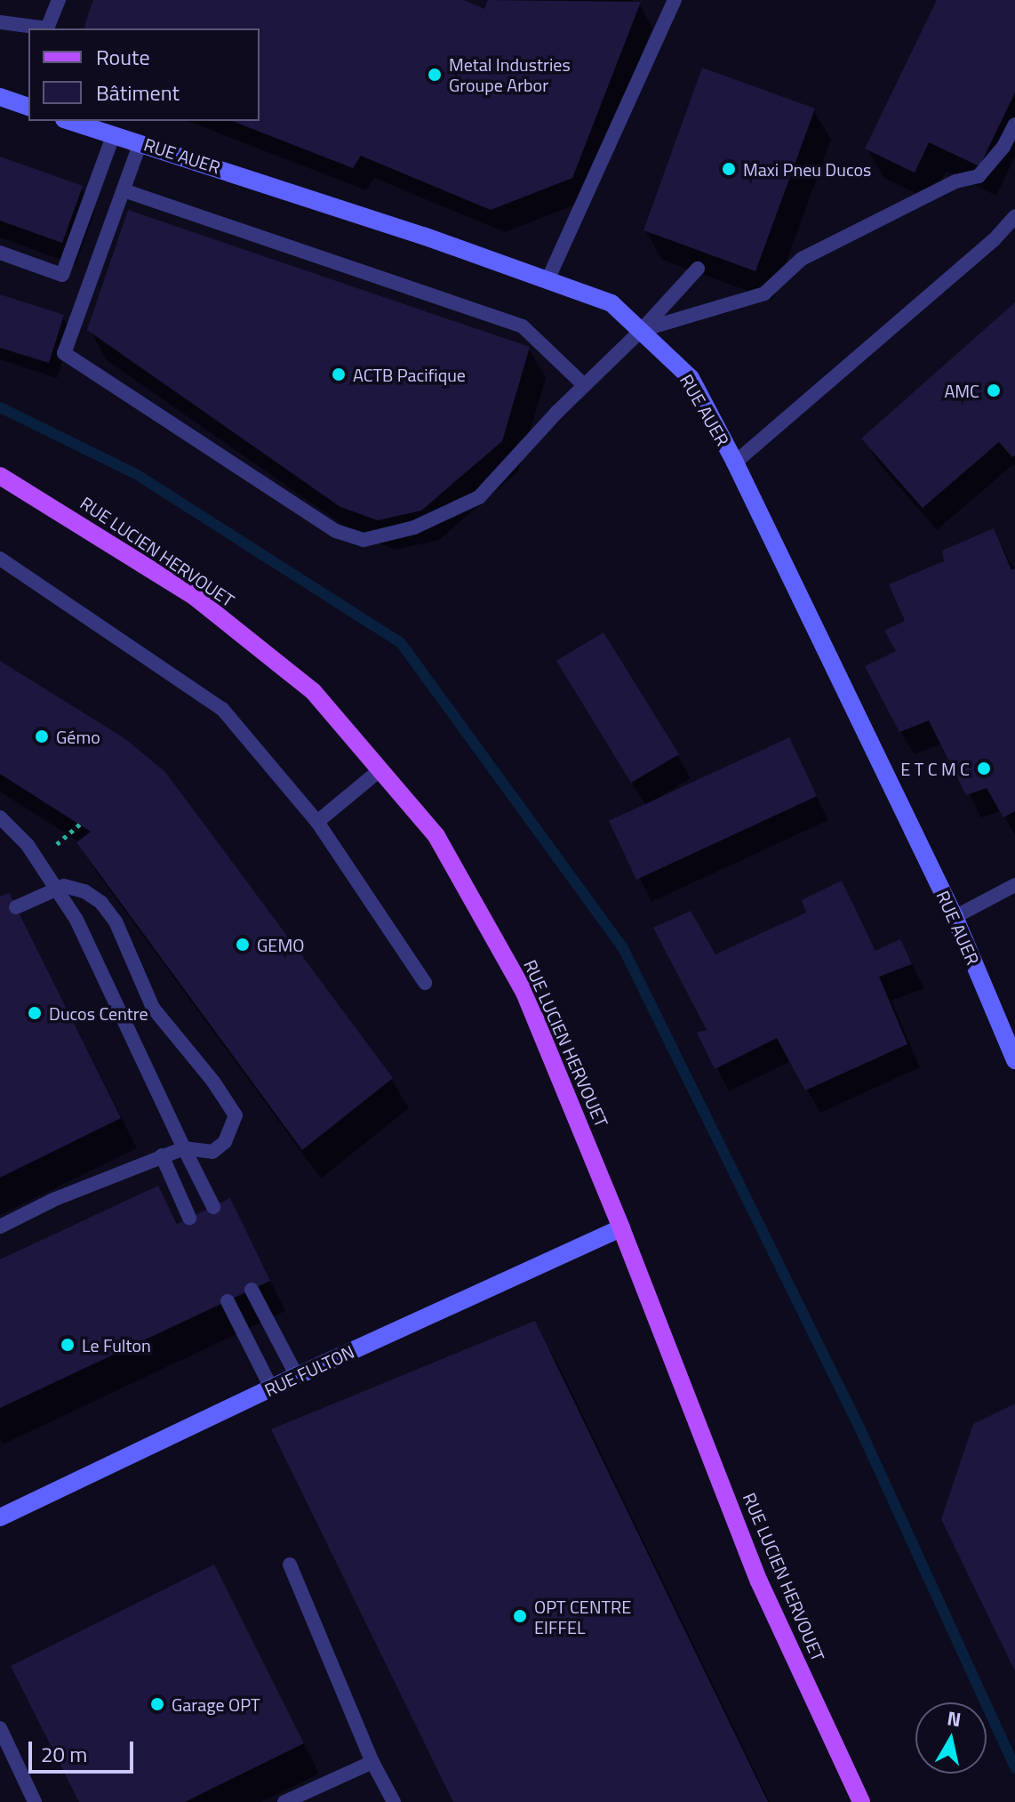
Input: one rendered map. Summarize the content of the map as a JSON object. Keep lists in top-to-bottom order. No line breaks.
{"streets":{"main road":["RUE LUCIEN HERVOUET"],"street":["RUE AUER","RUE FULTON"]},"crossings":[["RUE LUCIEN HERVOUET","RUE FULTON"]],"places":["Metal Industries Groupe Arbor","Maxi Pneu Ducos","ACTB Pacifique","AMC","Gémo","E T C M C","GEMO","Ducos Centre","Le Fulton","OPT CENTRE EIFFEL","Garage OPT"],"legend":["Route","Bâtiment"],"scale_bar":"20 m","north":"top"}
